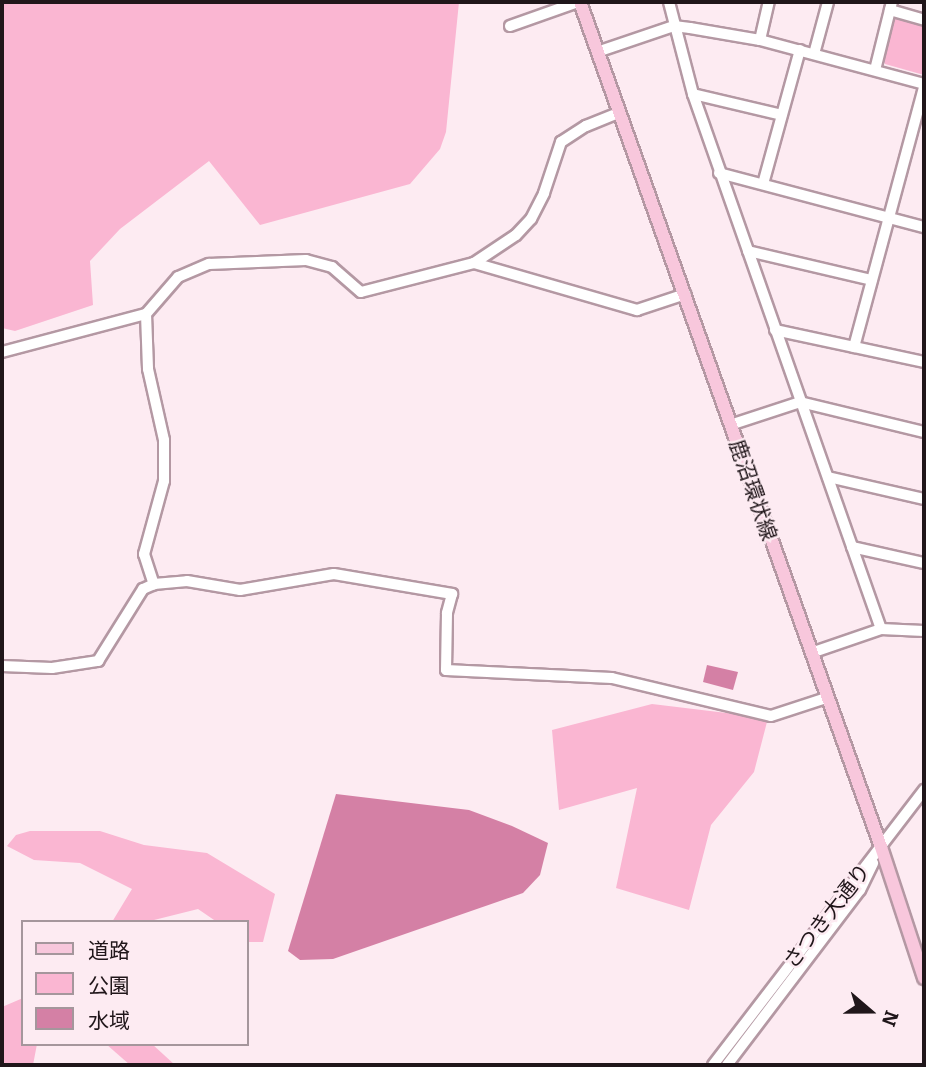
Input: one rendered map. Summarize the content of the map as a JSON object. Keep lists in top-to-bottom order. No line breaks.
{"streets":{"main road":["鹿沼環状線"],"street":["さつき大通り"]},"crossings":[["鹿沼環状線","さつき大通り"]],"legend":["道路","公園","水域"],"north":"right"}
